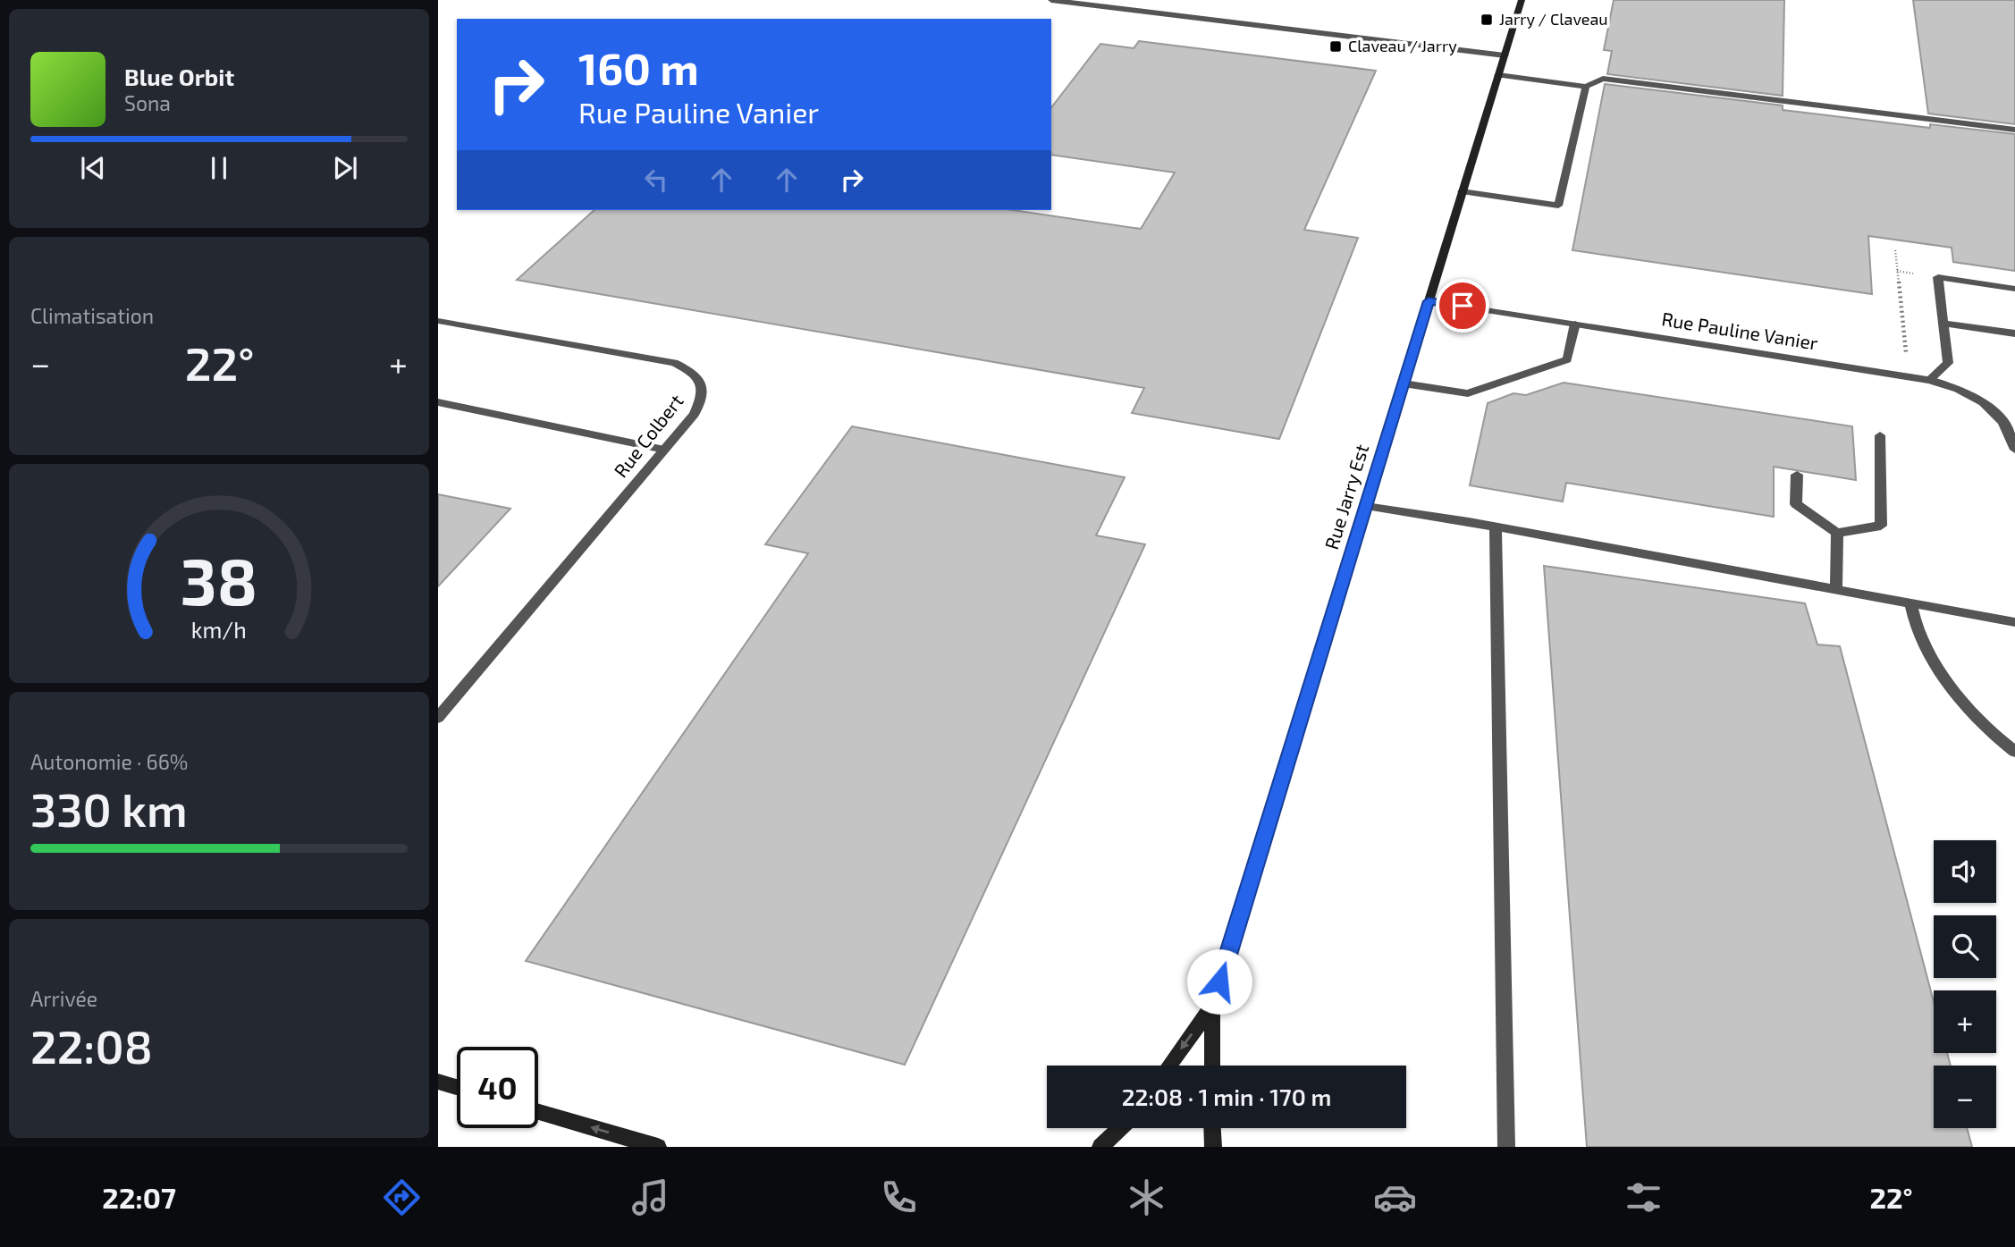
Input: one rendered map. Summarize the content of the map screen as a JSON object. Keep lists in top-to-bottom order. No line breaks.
{"streets":{"street":["Rue Pauline Vanier","Rue Colbert","Rue Jarry Est"]},"crossings":[["Rue Pauline Vanier","Rue Jarry Est"]],"places":{"transit":["Jarry / Claveau","Claveau / Jarry"]},"page":{"turn":["160 m","Rue Pauline Vanier"],"song":["Blue Orbit","Sona"],"tile":["Climatisation",["Autonomie · 66%","330 km"],["Arrivée","22:08"]],"heat":["−","22°","+"],"map_buttons":["+","−"],"limit":"40","trip":"22:08 · 1 min · 170 m","tabs":["22:07","22°"],"gauge":["38","km/h"]}}
